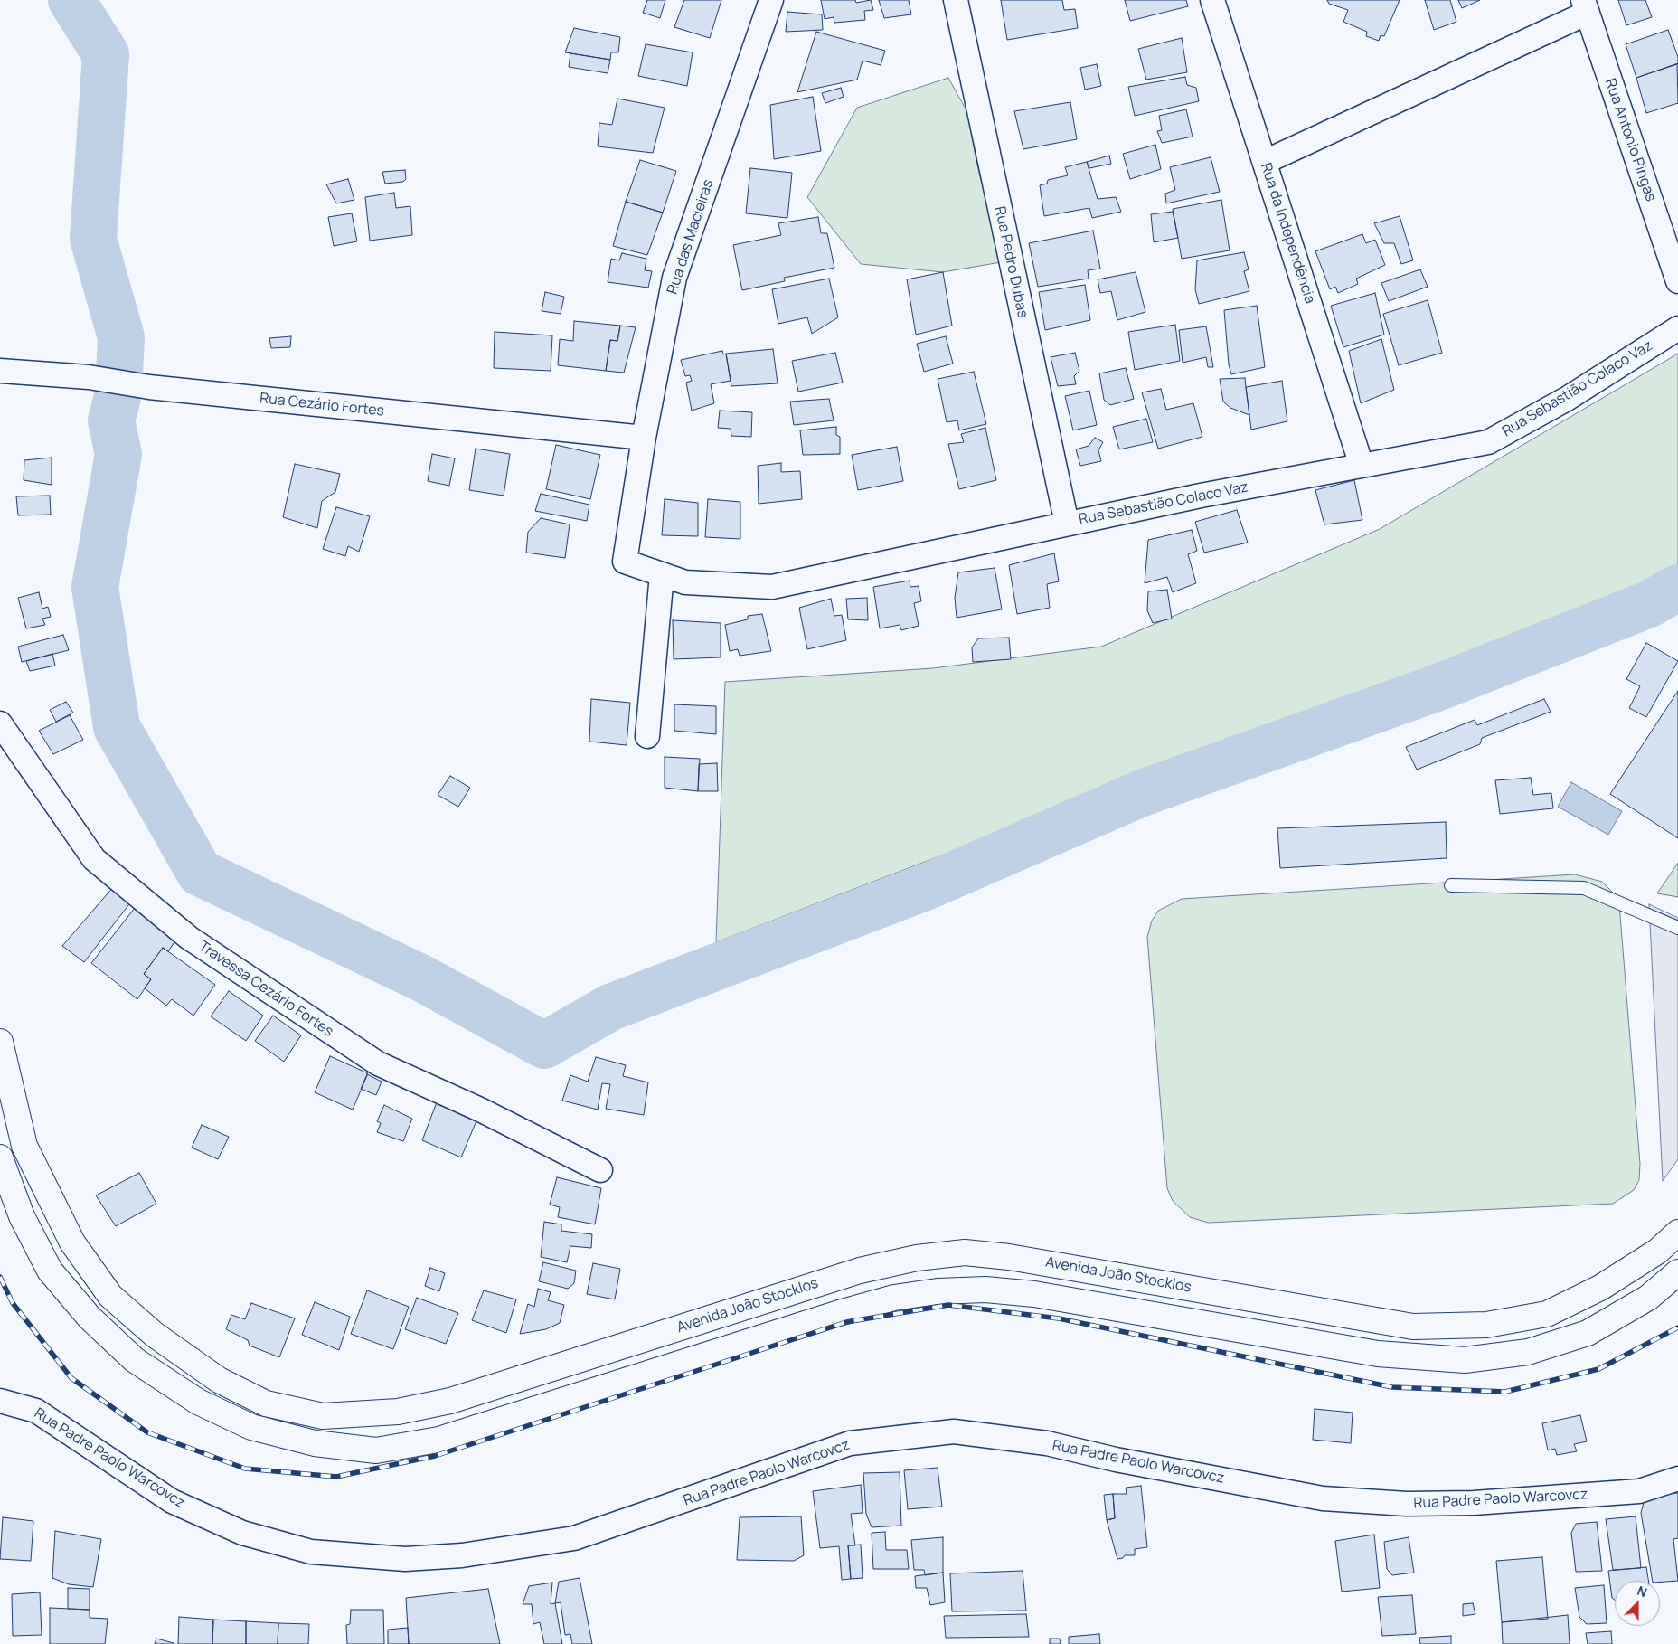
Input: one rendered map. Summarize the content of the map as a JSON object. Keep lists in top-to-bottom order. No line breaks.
{"streets":{"main road":["Avenida João Stocklos"],"street":["Rua Antonio Pingas","Rua da Independência","Rua das Macieiras","Rua Pedro Dubas","Rua Sebastião Colaco Vaz","Rua Cezário Fortes","Travessa Cezário Fortes","Rua Padre Paolo Warcovcz"]},"crossings":[["Rua da Independência","Rua Sebastião Colaco Vaz"],["Rua das Macieiras","Rua Sebastião Colaco Vaz"],["Rua das Macieiras","Rua Cezário Fortes"],["Rua Pedro Dubas","Rua Sebastião Colaco Vaz"]],"north":"top"}
